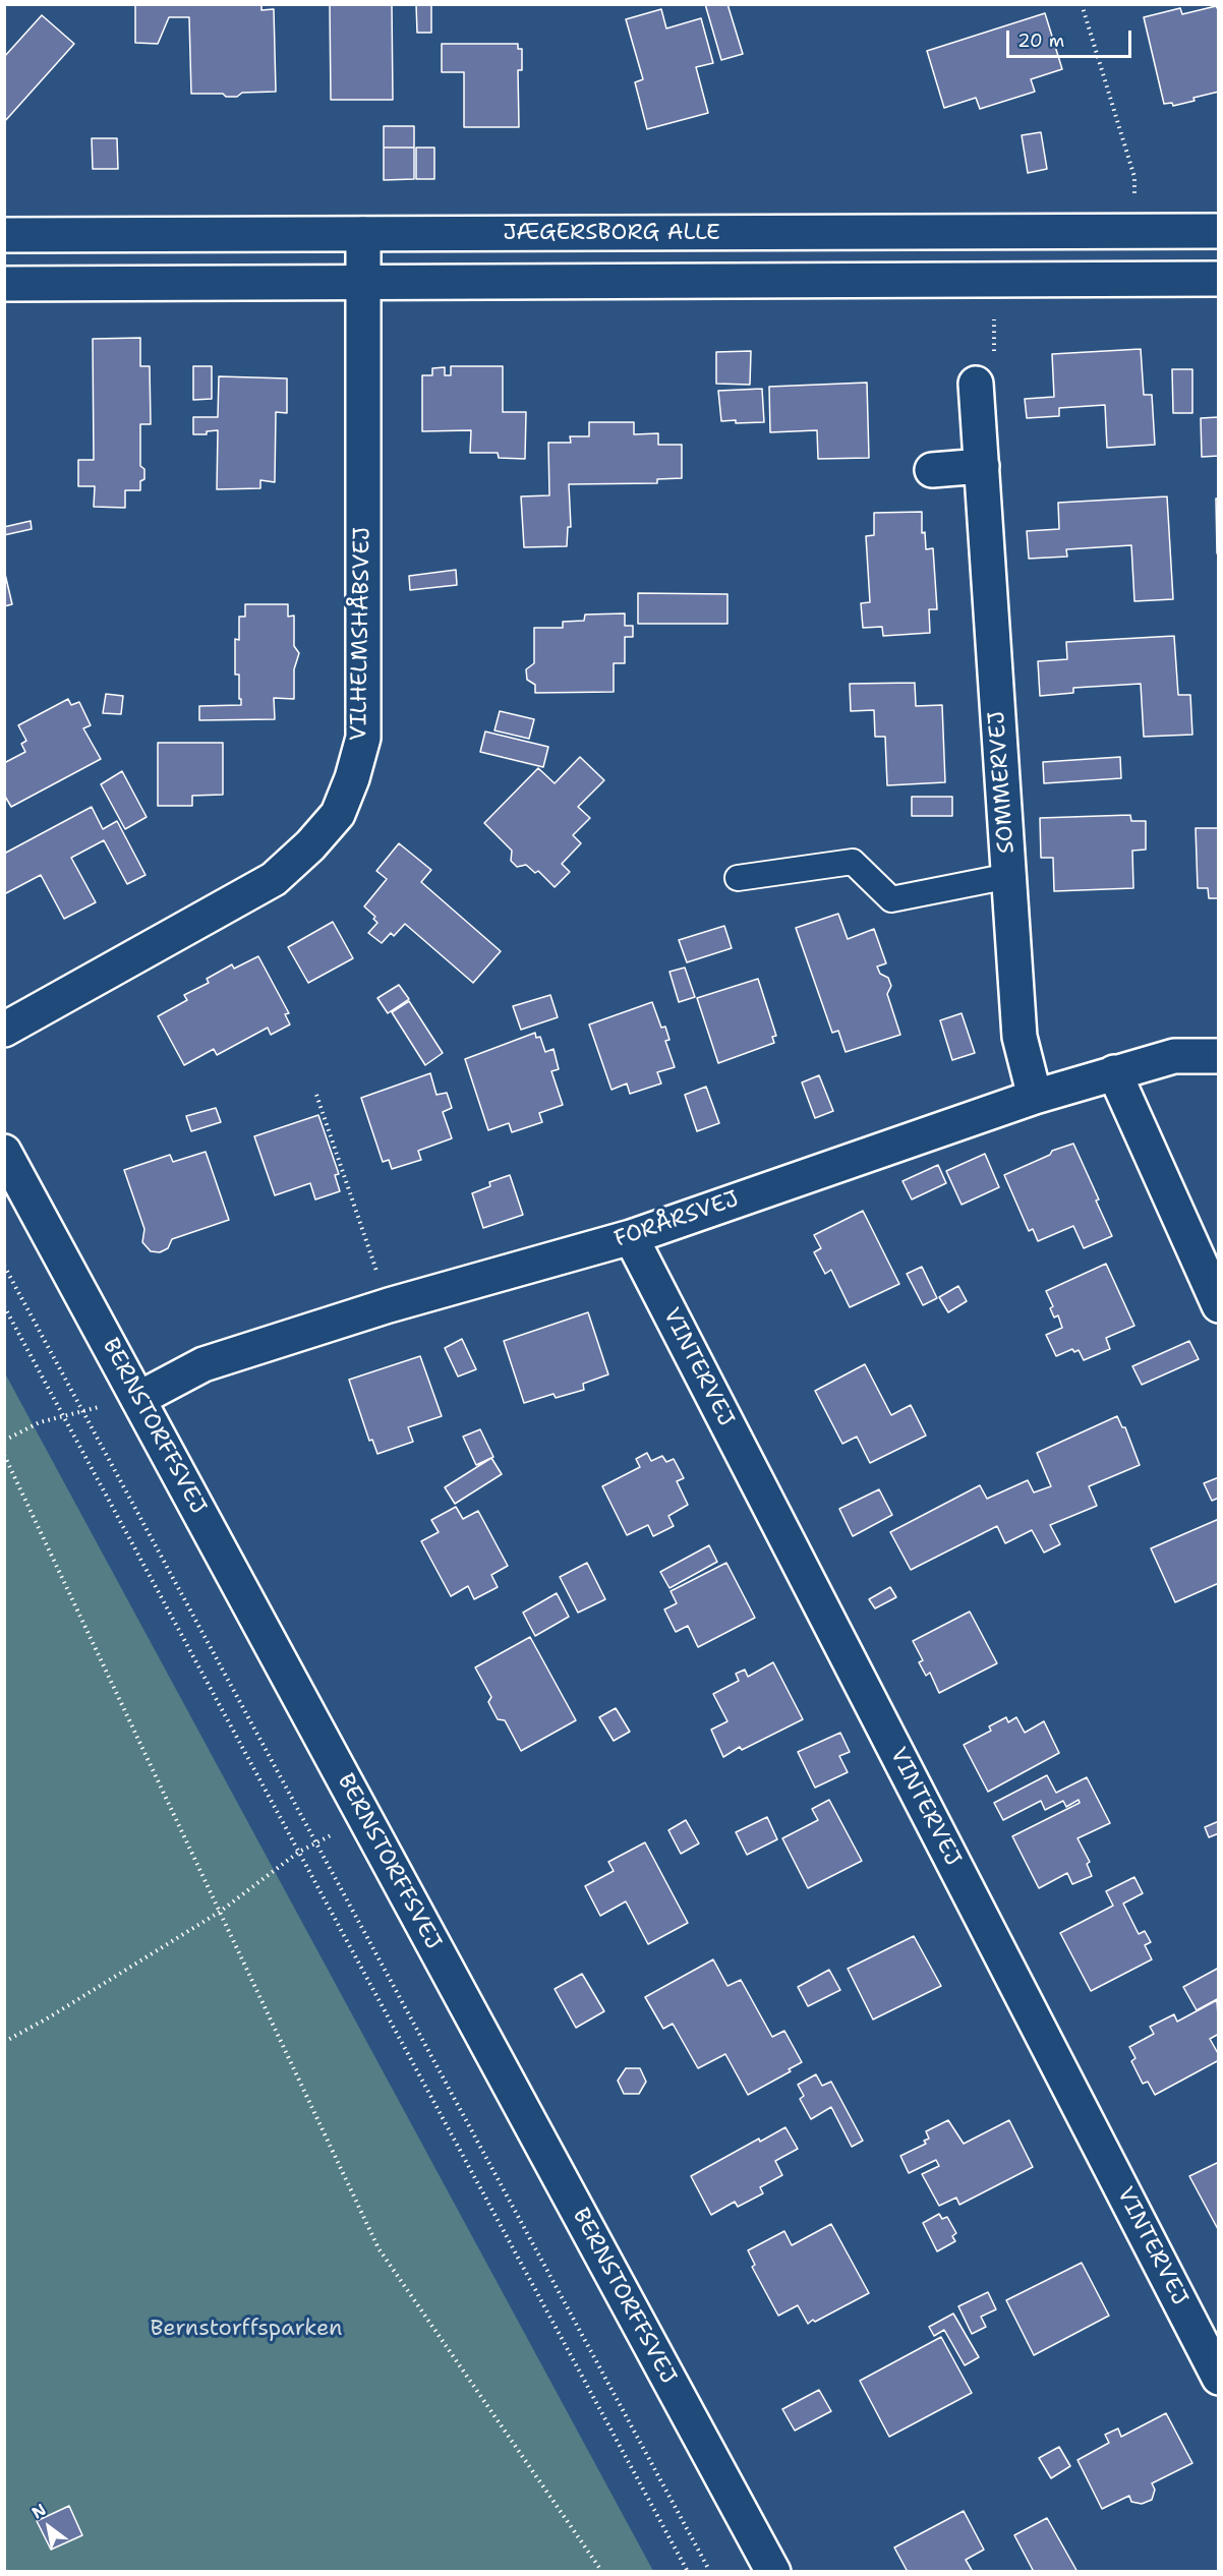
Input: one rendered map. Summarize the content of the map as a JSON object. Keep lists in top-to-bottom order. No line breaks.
{"streets":{"street":["JÆGERSBORG ALLE","VILHELMSHÅBSVEJ","SOMMERVEJ","FORÅRSVEJ","VINTERVEJ","BERNSTORFFSVEJ"]},"crossings":[["JÆGERSBORG ALLE","VILHELMSHÅBSVEJ"],["SOMMERVEJ","FORÅRSVEJ"],["FORÅRSVEJ","VINTERVEJ"],["FORÅRSVEJ","BERNSTORFFSVEJ"]],"parks":["Bernstorffsparken"],"scale_bar":"20 m","north":"top left"}
